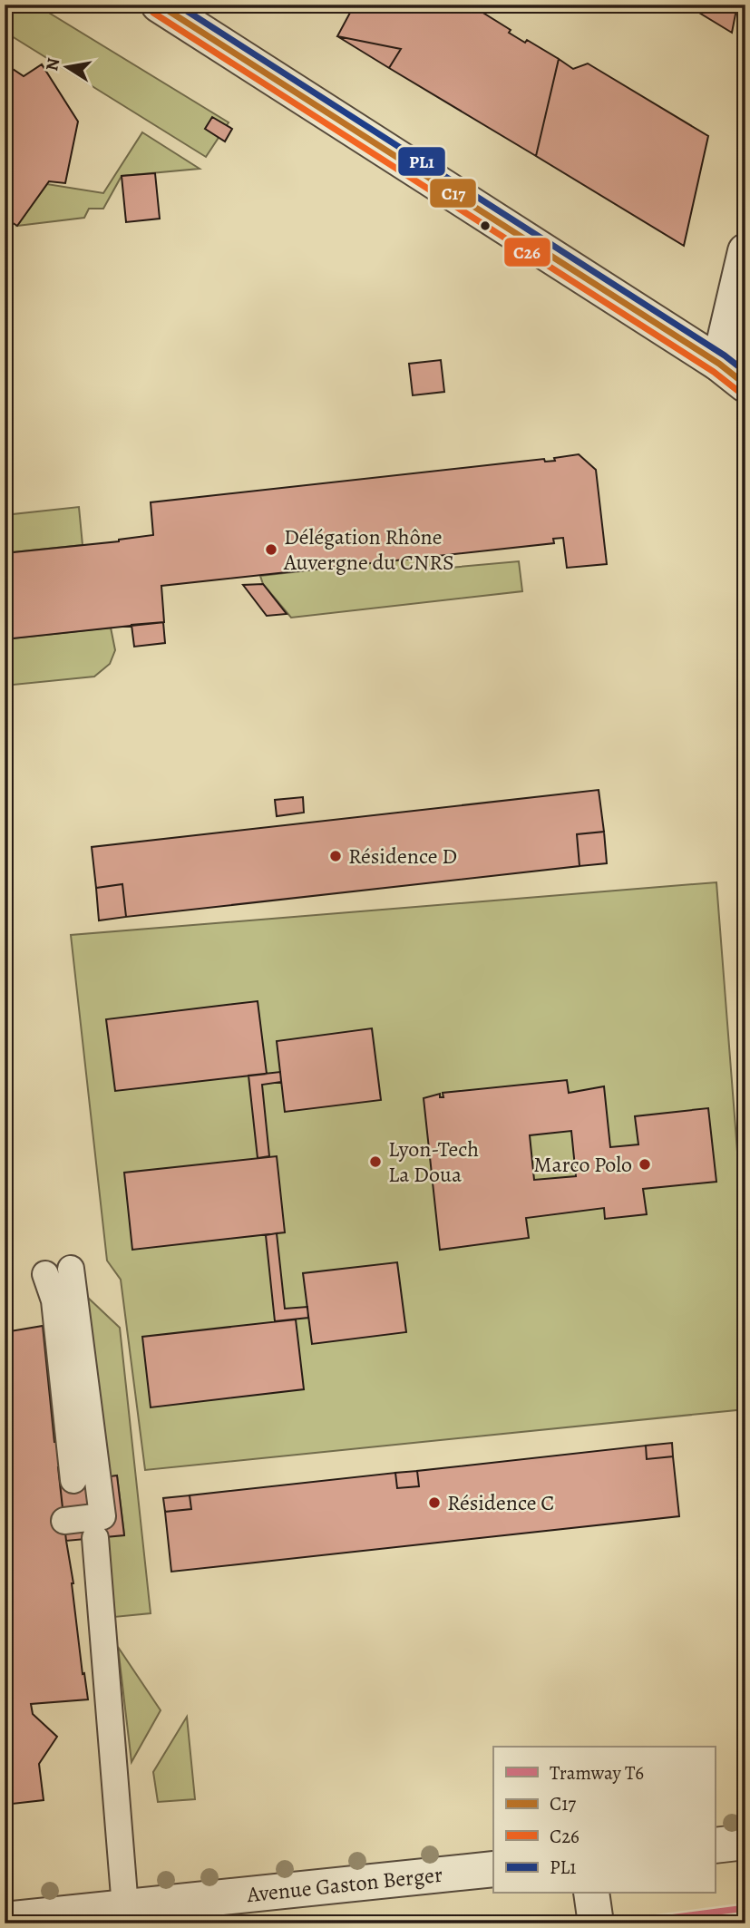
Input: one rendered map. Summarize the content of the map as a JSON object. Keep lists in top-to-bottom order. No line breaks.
{"streets":{"street":["Avenue Gaston Berger"]},"places":["Délégation Rhône Auvergne du CNRS","Résidence D","Lyon-Tech La Doua","Marco Polo","Résidence C"],"lines":["transit line C17","transit line PL1","transit line C26","tram line T6"],"legend":["Tramway T6","C17","C26","PL1"],"north":"left"}
